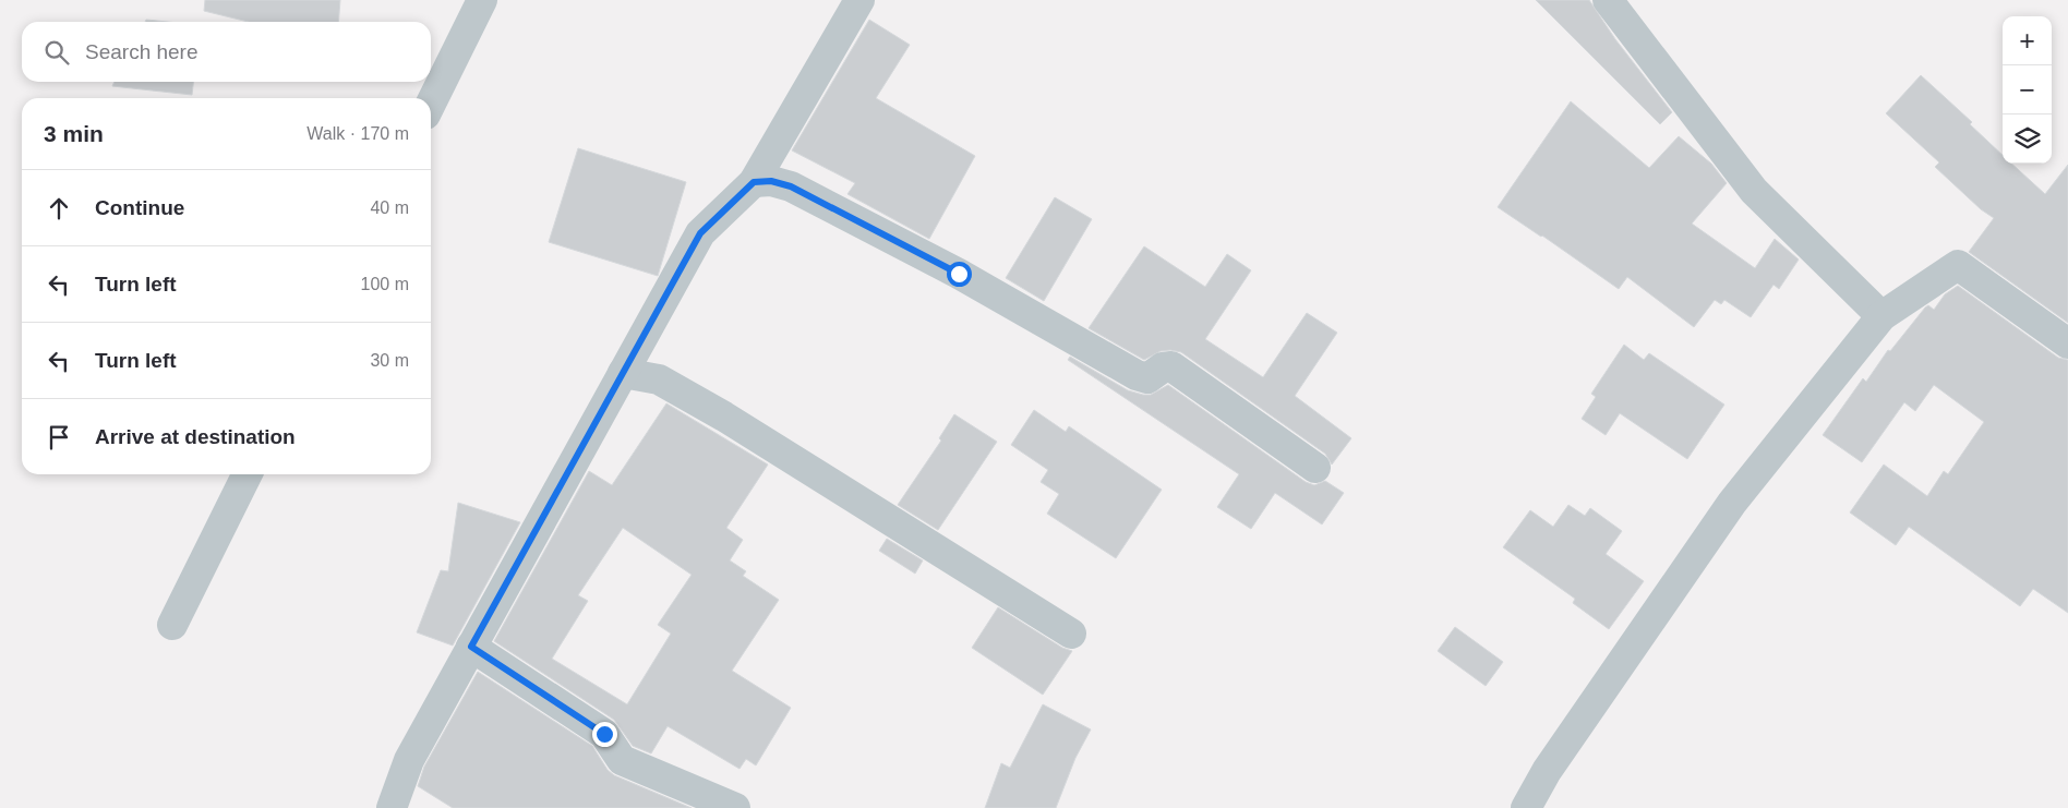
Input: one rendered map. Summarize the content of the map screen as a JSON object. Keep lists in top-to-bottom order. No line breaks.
{"page":{"map_buttons":["+","−"],"search":"Search here","heading":["3 min","Walk · 170 m"],"list":[["Continue","40 m"],["Turn left","100 m"],["Turn left","30 m"],"Arrive at destination"]}}
